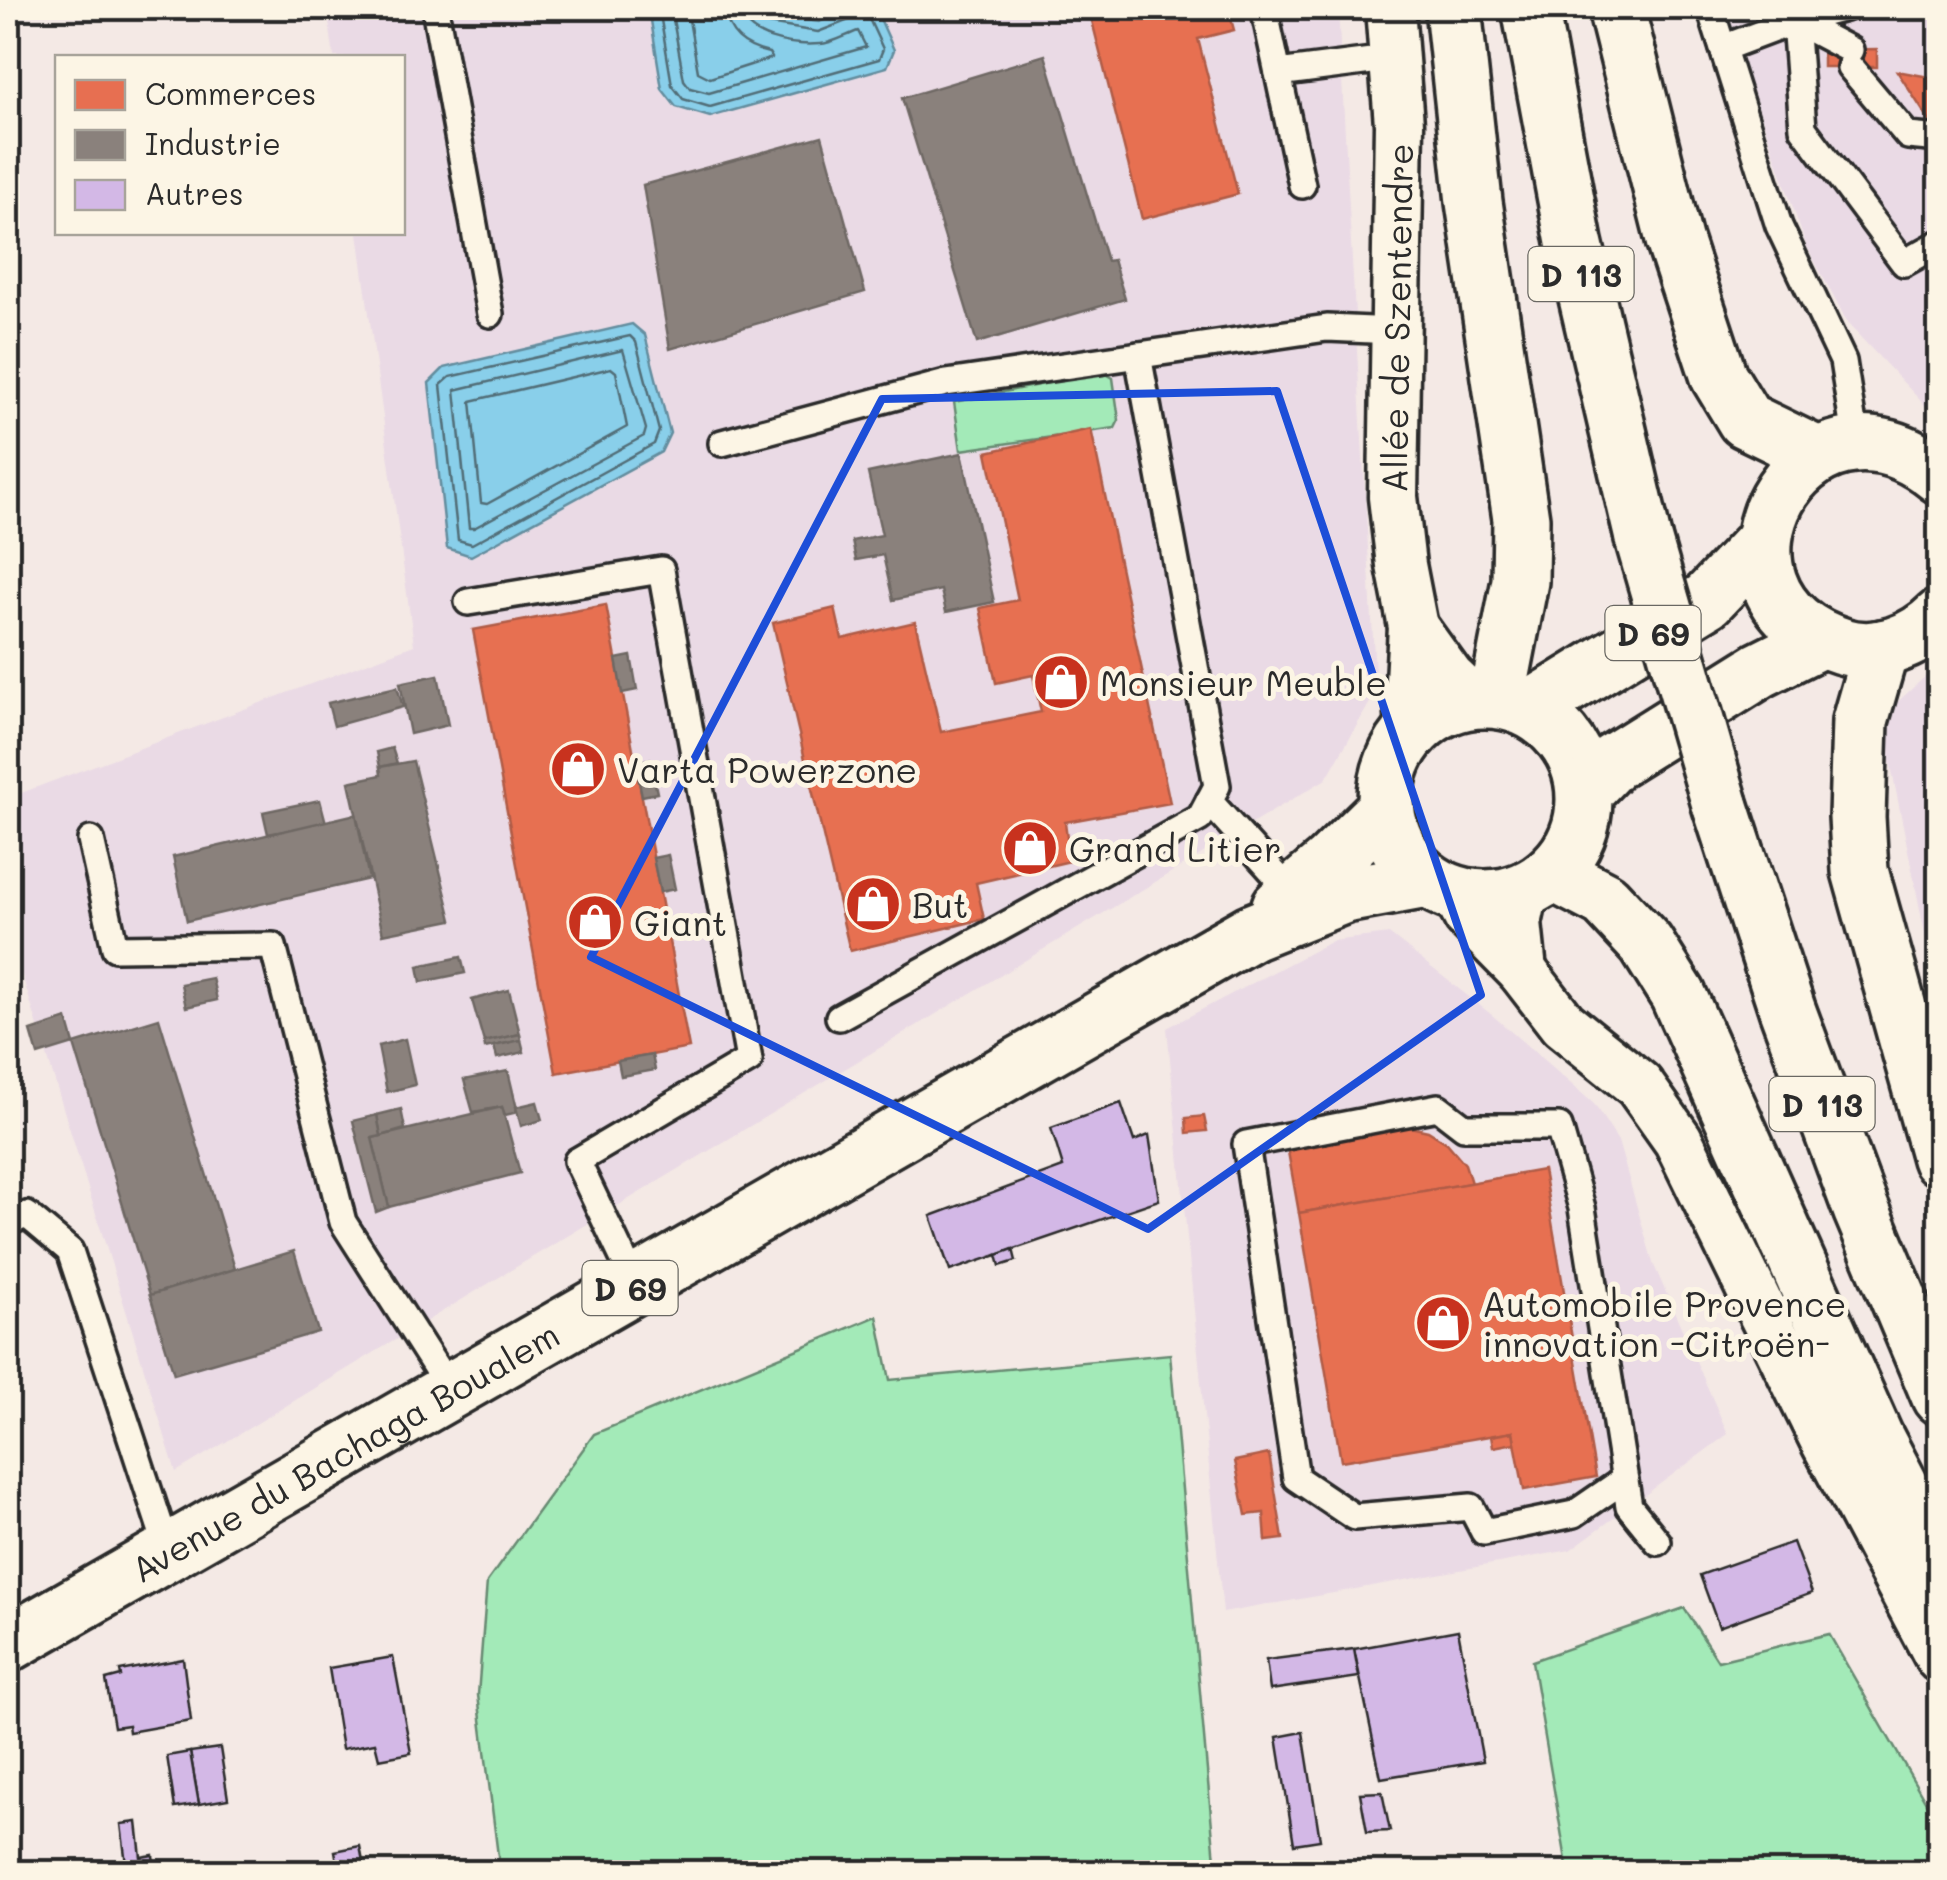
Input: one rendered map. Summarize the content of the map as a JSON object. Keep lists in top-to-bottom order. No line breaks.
{"streets":{"main road":["D 113","D 69","Avenue du Bachaga Boualem"],"street":["Allée de Szentendre"]},"crossings":[["Allée de Szentendre","D 69"],["D 69","Avenue du Bachaga Boualem"]],"places":{"shop":["Monsieur Meuble","Varta Powerzone","Grand Litier","But","Giant","Automobile Provence innovation -Citroën-"]},"legend":["Commerces","Industrie","Autres"]}
